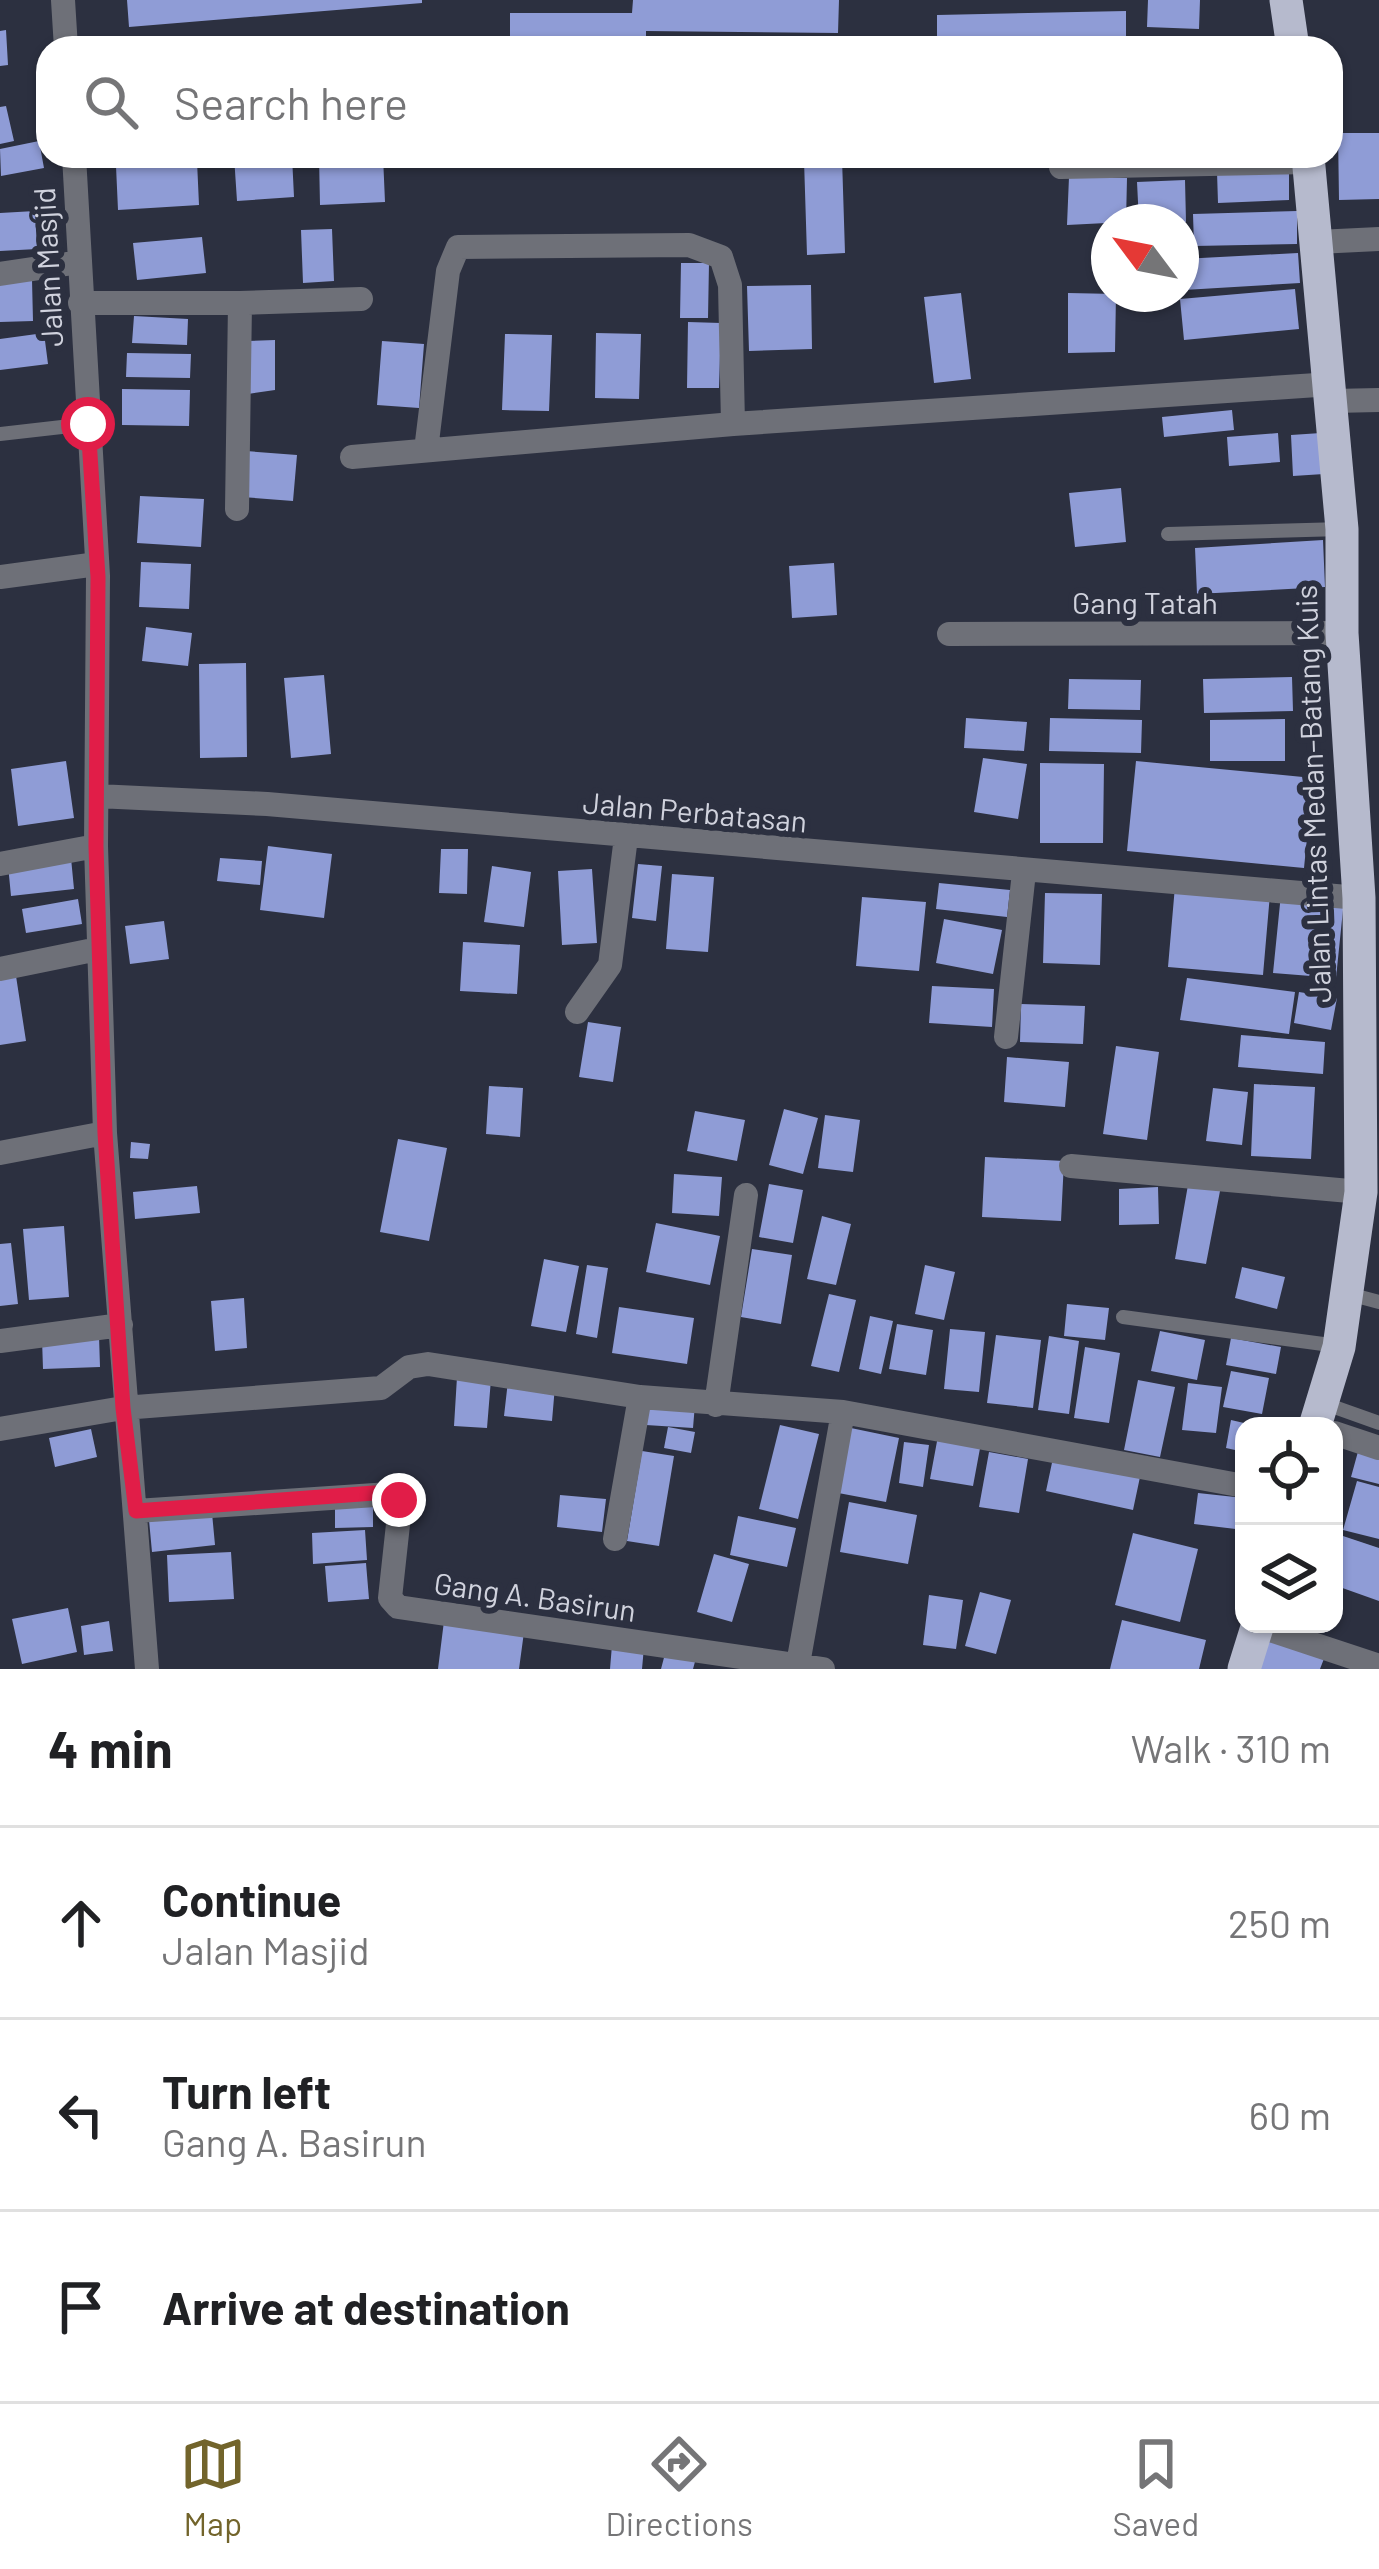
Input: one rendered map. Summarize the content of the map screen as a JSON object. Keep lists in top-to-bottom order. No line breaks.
{"streets":{"highway":["Jalan Lintas Medan–Batang Kuis"],"street":["Jalan Masjid","Gang Tatah","Jalan Perbatasan","Gang A. Basirun"]},"crossings":[["Jalan Masjid","Jalan Perbatasan"],["Jalan Masjid","Gang A. Basirun"],["Gang Tatah","Jalan Lintas Medan–Batang Kuis"],["Jalan Lintas Medan–Batang Kuis","Jalan Perbatasan"]],"north":"top left","page":{"search":"Search here","heading":["4 min","Walk · 310 m"],"list":[["Continue","Jalan Masjid","250 m"],["Turn left","Gang A. Basirun","60 m"],"Arrive at destination"],"nav":["Map","Directions","Saved"]}}
